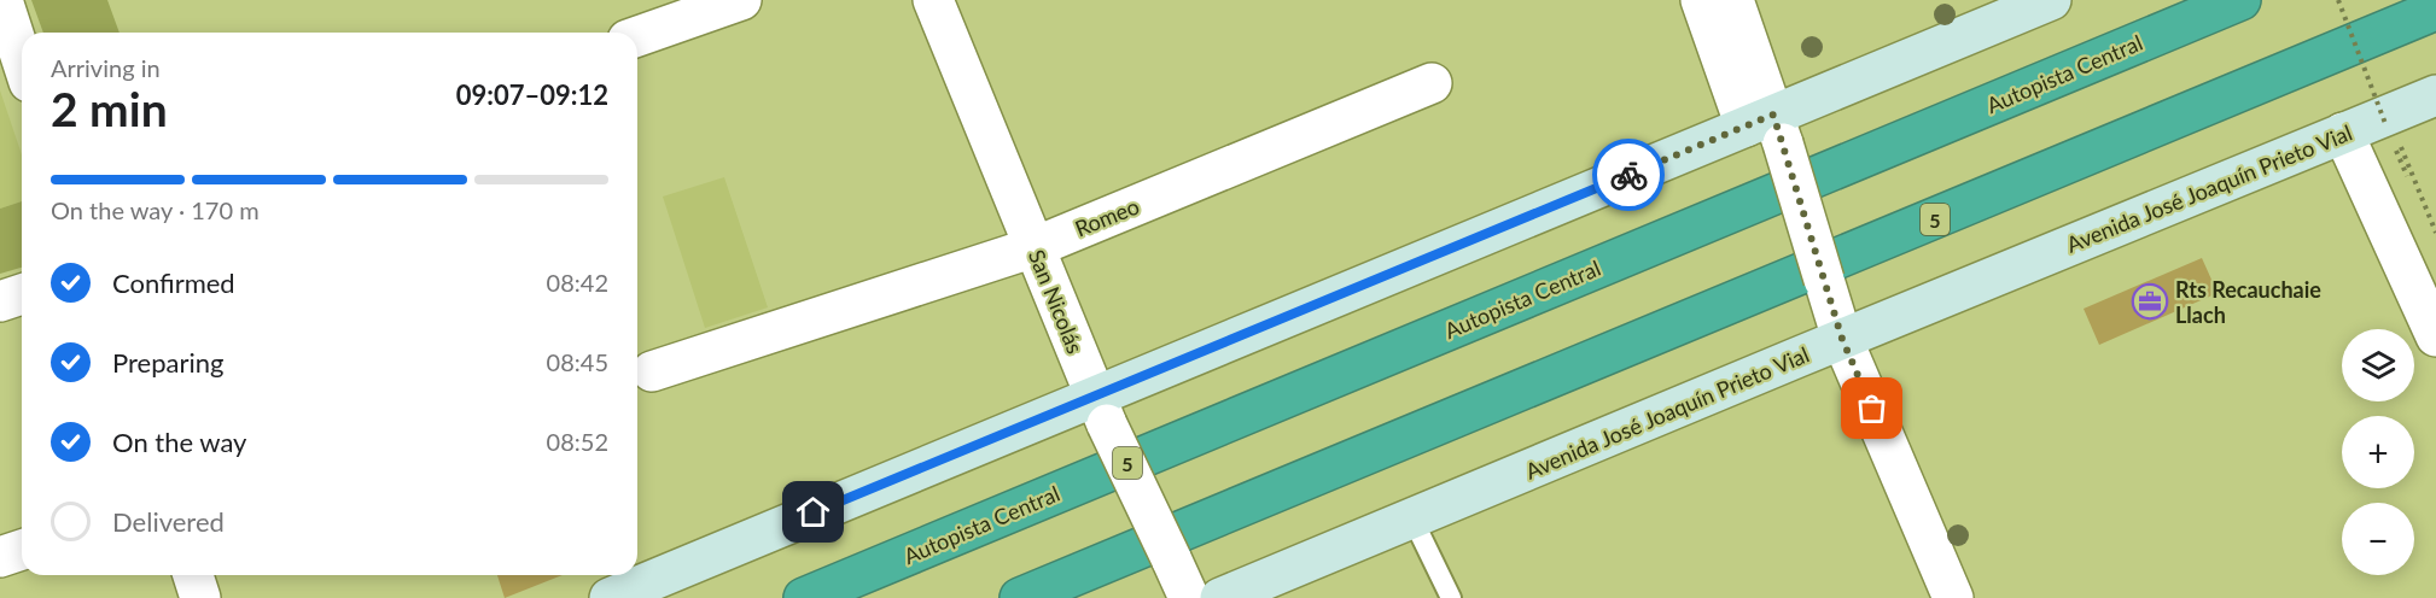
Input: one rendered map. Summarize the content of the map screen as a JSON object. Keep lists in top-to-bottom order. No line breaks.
{"streets":{"highway":["Autopista Central","5"],"main road":["Avenida José Joaquín Prieto Vial"],"street":["Romeo","San Nicolás"]},"crossings":[["Romeo","San Nicolás"]],"places":{"office":["Rts Recauchaie Llach"]},"page":{"heading":["2 min","Arriving in","09:07–09:12"],"bar":"On the way · 170 m","list":[["Confirmed","08:42"],["Preparing","08:45"],["On the way","08:52"],"Delivered"],"map_buttons":["+","−"]}}
